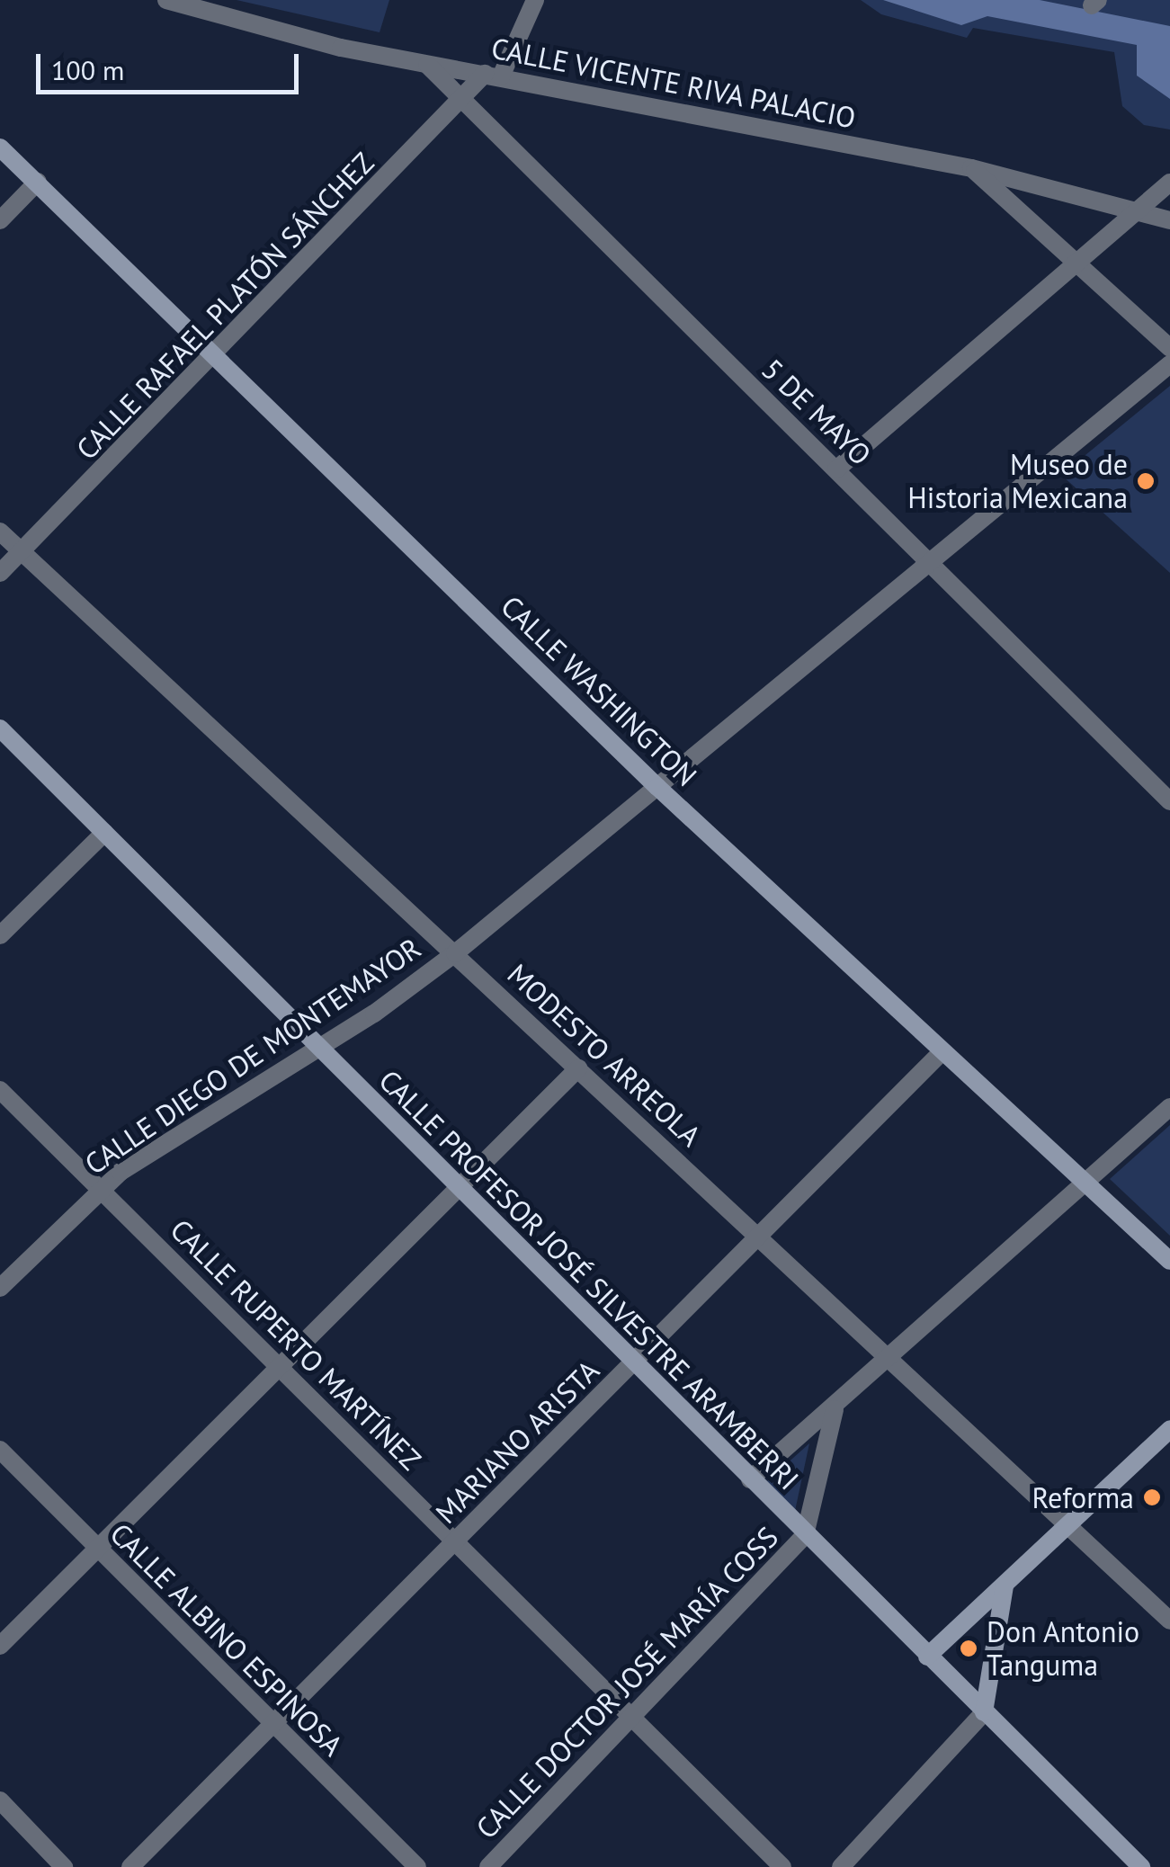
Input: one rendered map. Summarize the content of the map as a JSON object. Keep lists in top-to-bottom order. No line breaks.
{"streets":{"main road":["CALLE WASHINGTON","CALLE PROFESOR JOSÉ SILVESTRE ARAMBERRI"],"street":["CALLE VICENTE RIVA PALACIO","CALLE RAFAEL PLATÓN SÁNCHEZ","5 DE MAYO","MODESTO ARREOLA","CALLE DIEGO DE MONTEMAYOR","CALLE RUPERTO MARTÍNEZ","MARIANO ARISTA","CALLE ALBINO ESPINOSA","CALLE DOCTOR JOSÉ MARÍA COSS"]},"crossings":[["CALLE VICENTE RIVA PALACIO","CALLE RAFAEL PLATÓN SÁNCHEZ"],["CALLE VICENTE RIVA PALACIO","5 DE MAYO"],["CALLE RAFAEL PLATÓN SÁNCHEZ","5 DE MAYO"],["CALLE RAFAEL PLATÓN SÁNCHEZ","CALLE WASHINGTON"],["CALLE RAFAEL PLATÓN SÁNCHEZ","MODESTO ARREOLA"],["5 DE MAYO","CALLE DIEGO DE MONTEMAYOR"],["CALLE WASHINGTON","CALLE DIEGO DE MONTEMAYOR"],["CALLE WASHINGTON","MARIANO ARISTA"],["MODESTO ARREOLA","CALLE DIEGO DE MONTEMAYOR"],["MODESTO ARREOLA","MARIANO ARISTA"],["CALLE DIEGO DE MONTEMAYOR","CALLE PROFESOR JOSÉ SILVESTRE ARAMBERRI"],["CALLE DIEGO DE MONTEMAYOR","CALLE RUPERTO MARTÍNEZ"],["CALLE PROFESOR JOSÉ SILVESTRE ARAMBERRI","MARIANO ARISTA"],["CALLE PROFESOR JOSÉ SILVESTRE ARAMBERRI","CALLE DOCTOR JOSÉ MARÍA COSS"],["CALLE RUPERTO MARTÍNEZ","MARIANO ARISTA"],["CALLE RUPERTO MARTÍNEZ","CALLE DOCTOR JOSÉ MARÍA COSS"],["MARIANO ARISTA","CALLE ALBINO ESPINOSA"]],"places":["Museo de Historia Mexicana","Reforma","Don Antonio Tanguma"],"scale_bar":"100 m"}
